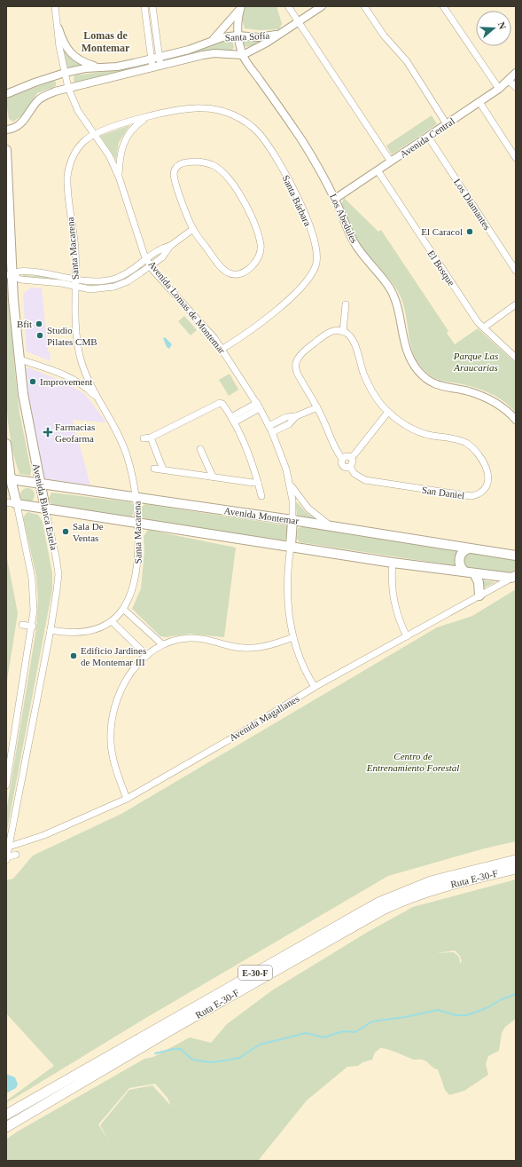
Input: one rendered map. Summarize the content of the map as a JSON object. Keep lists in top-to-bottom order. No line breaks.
{"streets":{"highway":["Ruta E-30-F","E-30-F"],"main road":["Avenida Lomas de Montemar","Avenida Blanca Estela","Avenida Montemar"],"street":["Santa Sofía","Avenida Central","Santa Bárbara","Los Diamantes","Los Abedules","Santa Macarena","El Bosque","San Daniel","Avenida Magallanes"]},"crossings":[["Santa Sofía","Los Abedules"],["Santa Sofía","Avenida Lomas de Montemar"],["Avenida Central","Los Diamantes"],["Avenida Central","Los Abedules"],["Avenida Central","El Bosque"],["Santa Bárbara","Santa Macarena"],["Santa Bárbara","Avenida Lomas de Montemar"],["Santa Macarena","Avenida Lomas de Montemar"],["Santa Macarena","Avenida Blanca Estela"],["Santa Macarena","Avenida Montemar"],["Avenida Lomas de Montemar","Avenida Montemar"],["Avenida Lomas de Montemar","Avenida Magallanes"],["Avenida Blanca Estela","Avenida Montemar"],["Avenida Blanca Estela","Avenida Magallanes"]],"districts":["Lomas de Montemar"],"parks":["Parque Las Araucarias","Centro de Entrenamiento Forestal"],"places":{"other":["El Caracol","Bfit","Studio Pilates CMB","Improvement","Sala De Ventas","Edificio Jardines de Montemar III"],"health":["Farmacias Geofarma"]},"north":"right"}
